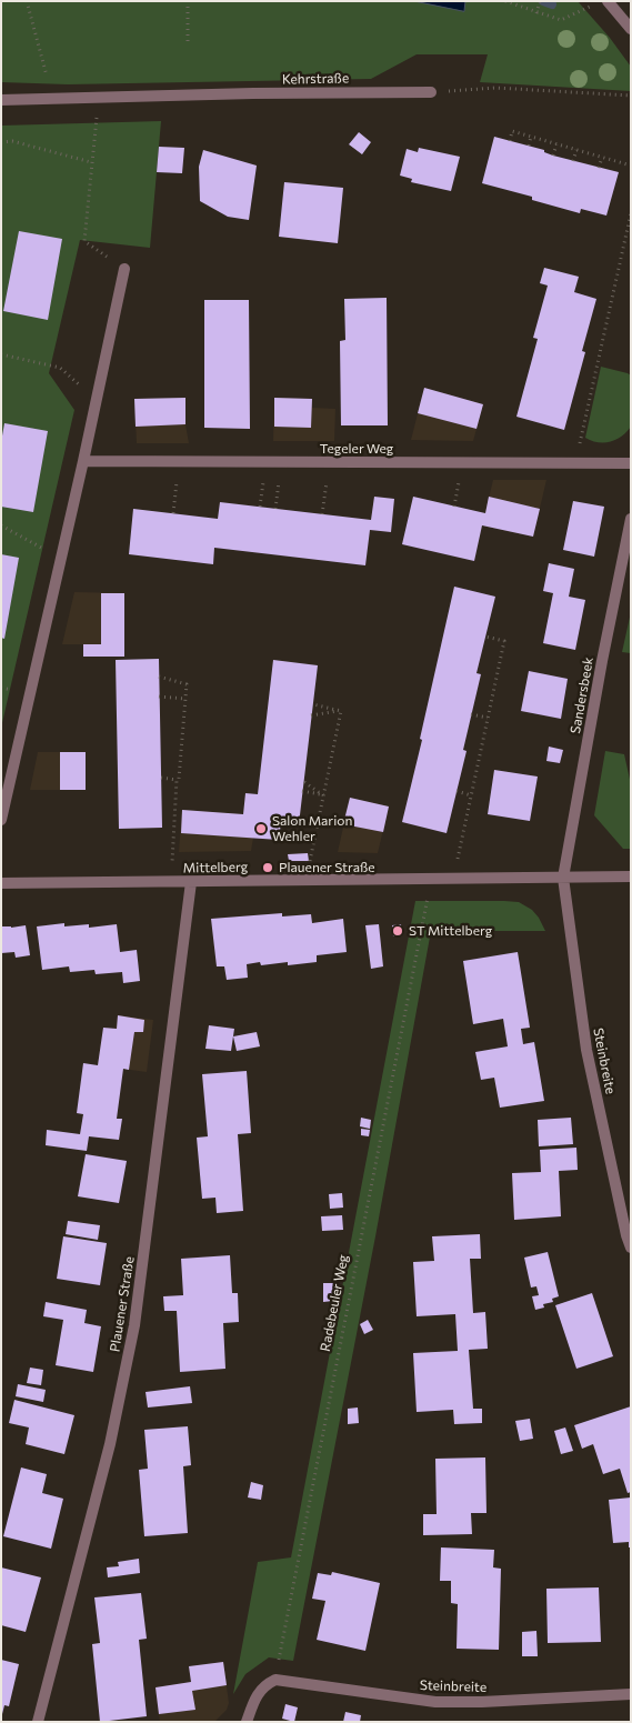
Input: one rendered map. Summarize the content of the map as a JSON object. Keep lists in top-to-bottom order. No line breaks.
{"streets":{"street":["Kehrstraße","Tegeler Weg","Sandersbeek","Mittelberg","Steinbreite","Plauener Straße"],"path":["Radebeuler Weg"]},"crossings":[["Sandersbeek","Mittelberg"],["Sandersbeek","Steinbreite"],["Mittelberg","Steinbreite"],["Mittelberg","Radebeuler Weg"],["Mittelberg","Plauener Straße"],["Steinbreite","Radebeuler Weg"]],"places":["Salon Marion Wehler","Plauener Straße","ST Mittelberg"]}
